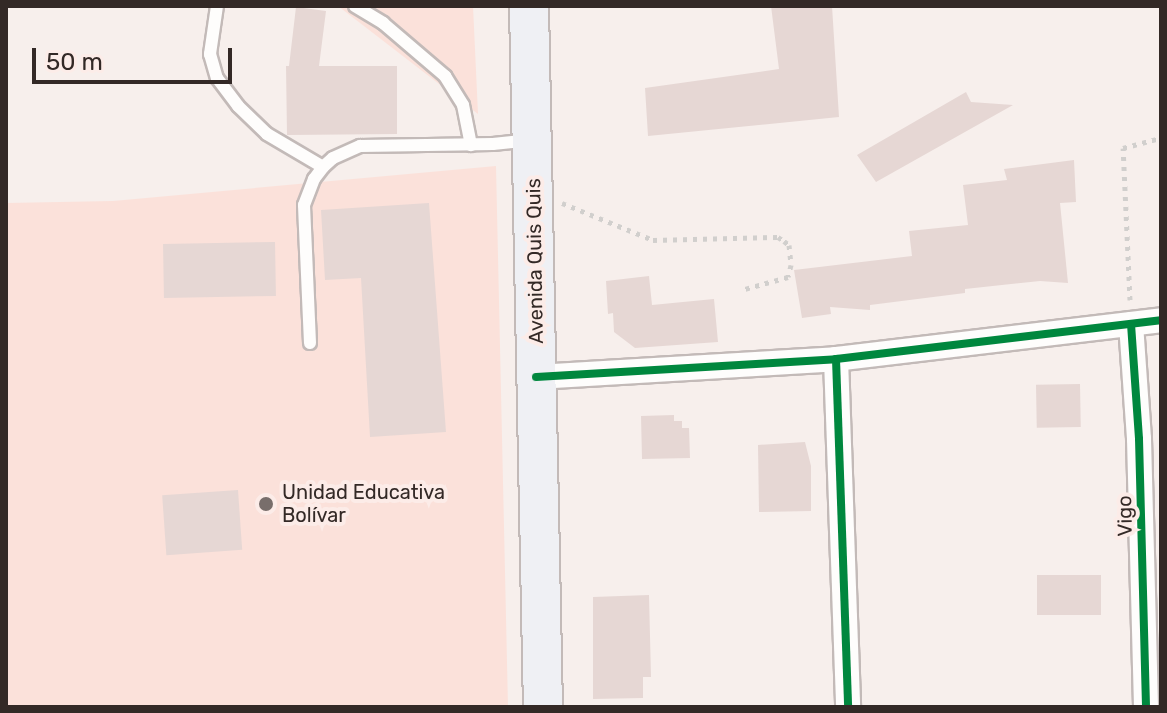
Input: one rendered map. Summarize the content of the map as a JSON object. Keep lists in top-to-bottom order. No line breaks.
{"streets":{"main road":["Avenida Quis Quis"],"street":["Vigo"]},"places":["Unidad Educativa Bolívar"],"scale_bar":"50 m"}
